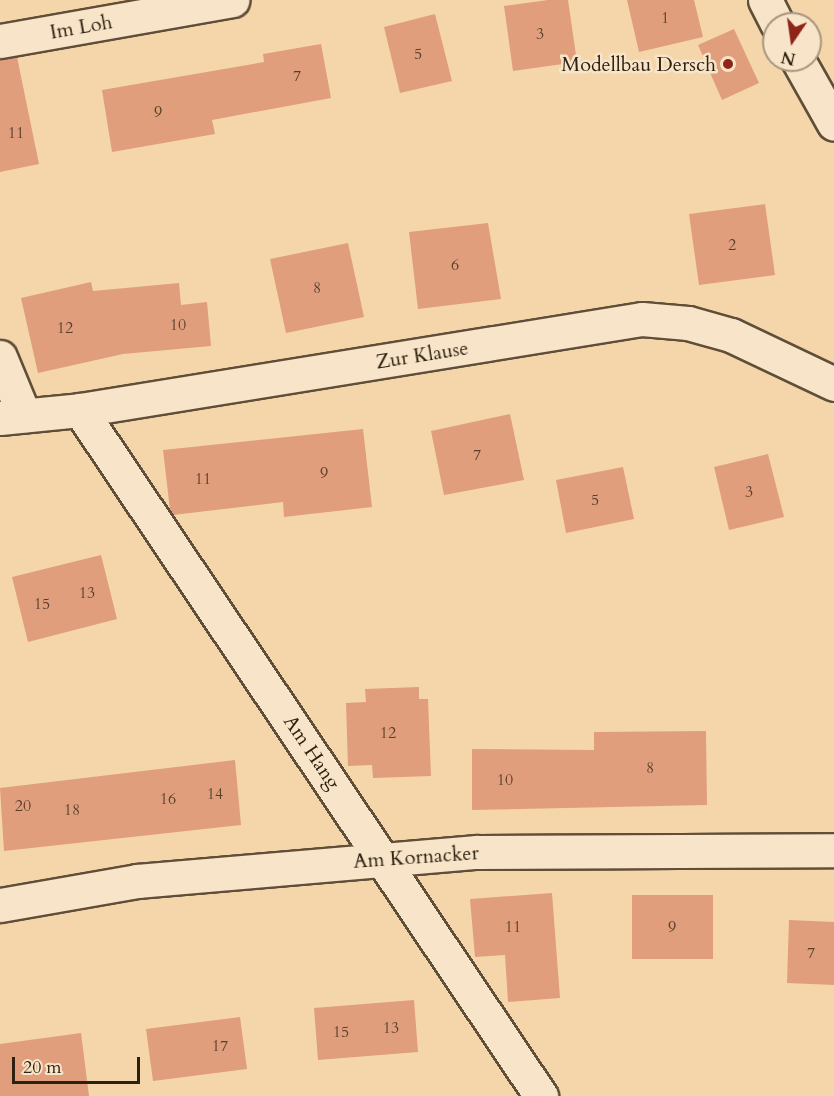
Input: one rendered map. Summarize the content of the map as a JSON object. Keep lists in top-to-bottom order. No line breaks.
{"streets":{"street":["Im Loh","Zur Klause","Am Hang","Am Kornacker"]},"crossings":[["Zur Klause","Am Hang"],["Am Hang","Am Kornacker"]],"places":["Modellbau Dersch"],"house_numbers":["1","3","5","7","9","11","2","6","8","10","12","7","9","11","3","5","13","15","12","8","10","14","16","20","18","11","9","7","13","15","17"],"scale_bar":"20 m","north":"bottom"}
